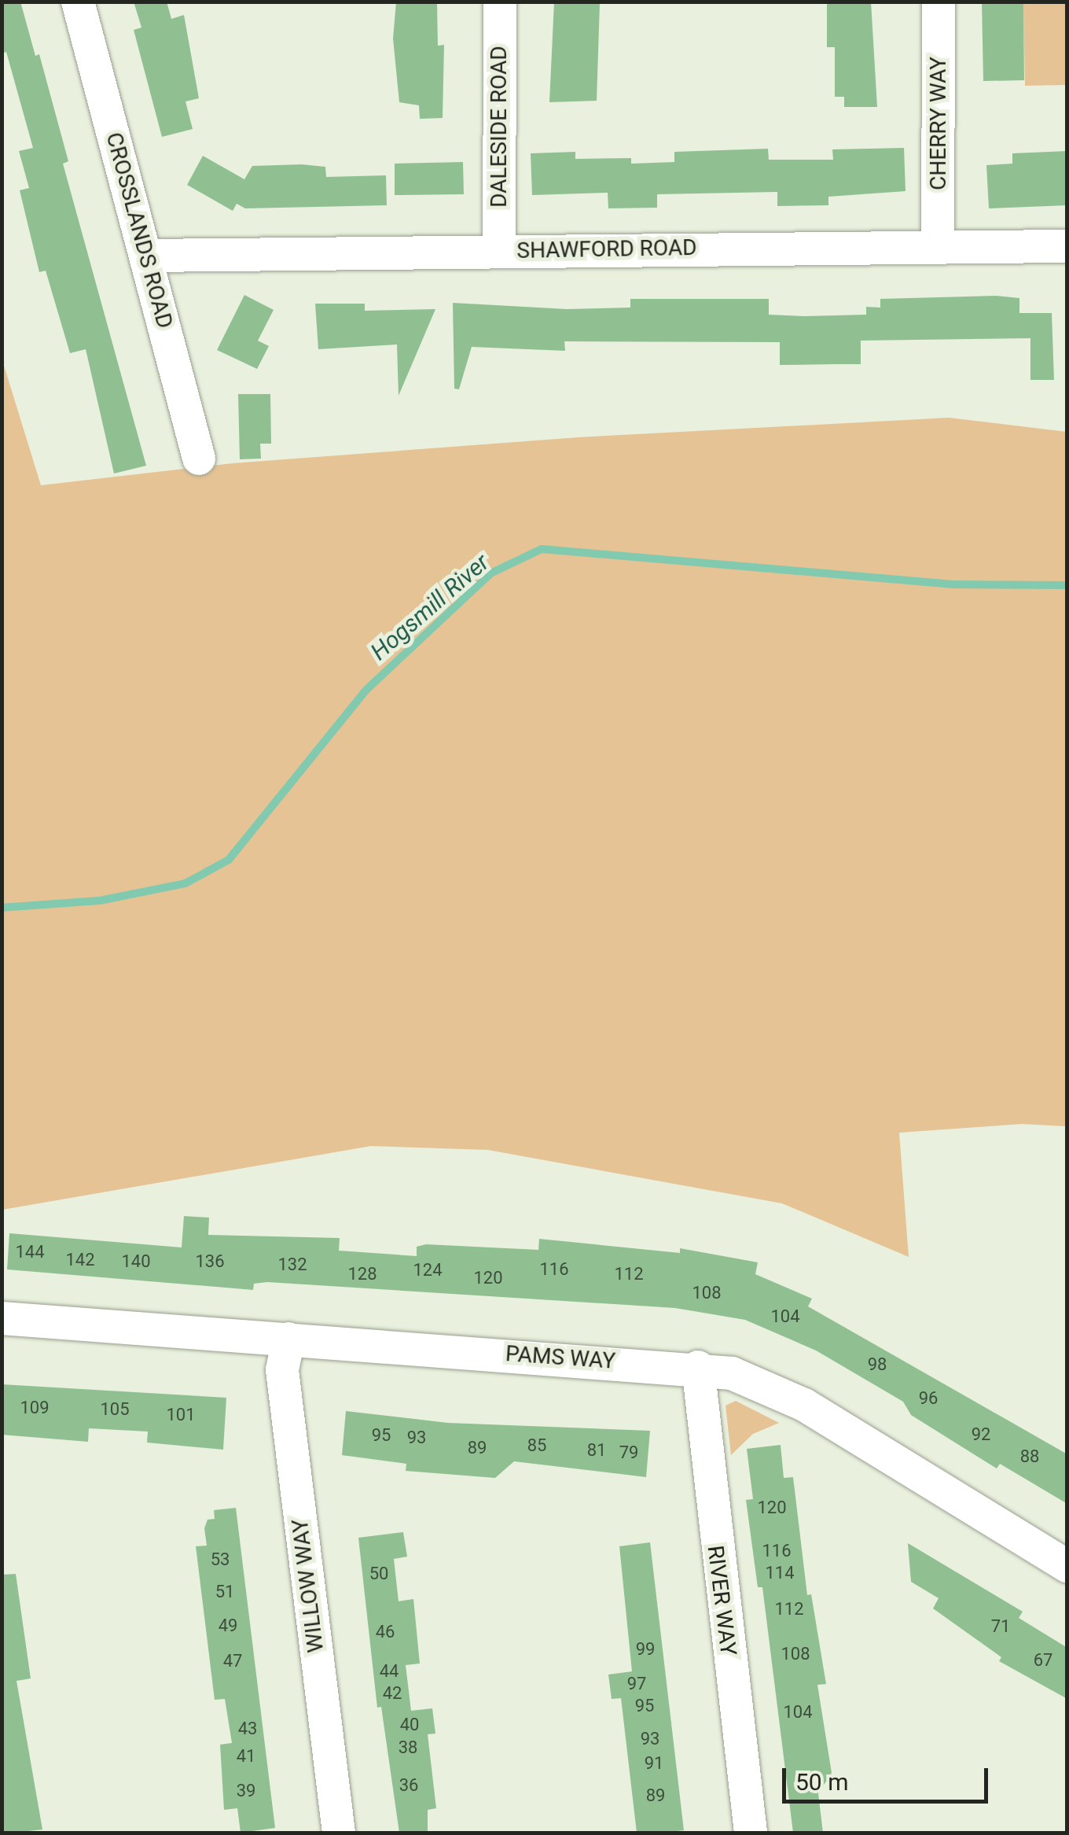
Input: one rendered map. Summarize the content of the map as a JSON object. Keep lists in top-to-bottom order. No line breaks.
{"streets":{"street":["CHERRY WAY","DALESIDE ROAD","CROSSLANDS ROAD","SHAWFORD ROAD","PAMS WAY","WILLOW WAY","RIVER WAY"]},"crossings":[["CHERRY WAY","SHAWFORD ROAD"],["DALESIDE ROAD","SHAWFORD ROAD"],["CROSSLANDS ROAD","SHAWFORD ROAD"],["PAMS WAY","WILLOW WAY"],["PAMS WAY","RIVER WAY"]],"water":["Hogsmill River"],"house_numbers":["144","142","140","136","132","116","124","128","112","120","108","104","98","96","109","105","101","92","95","93","85","89","81","79","88","120","116","53","114","50","51","112","49","71","46","99","108","67","47","44","97","42","95","104","40","43","93","38","41","91","36","39","89"],"scale_bar":"50 m"}
